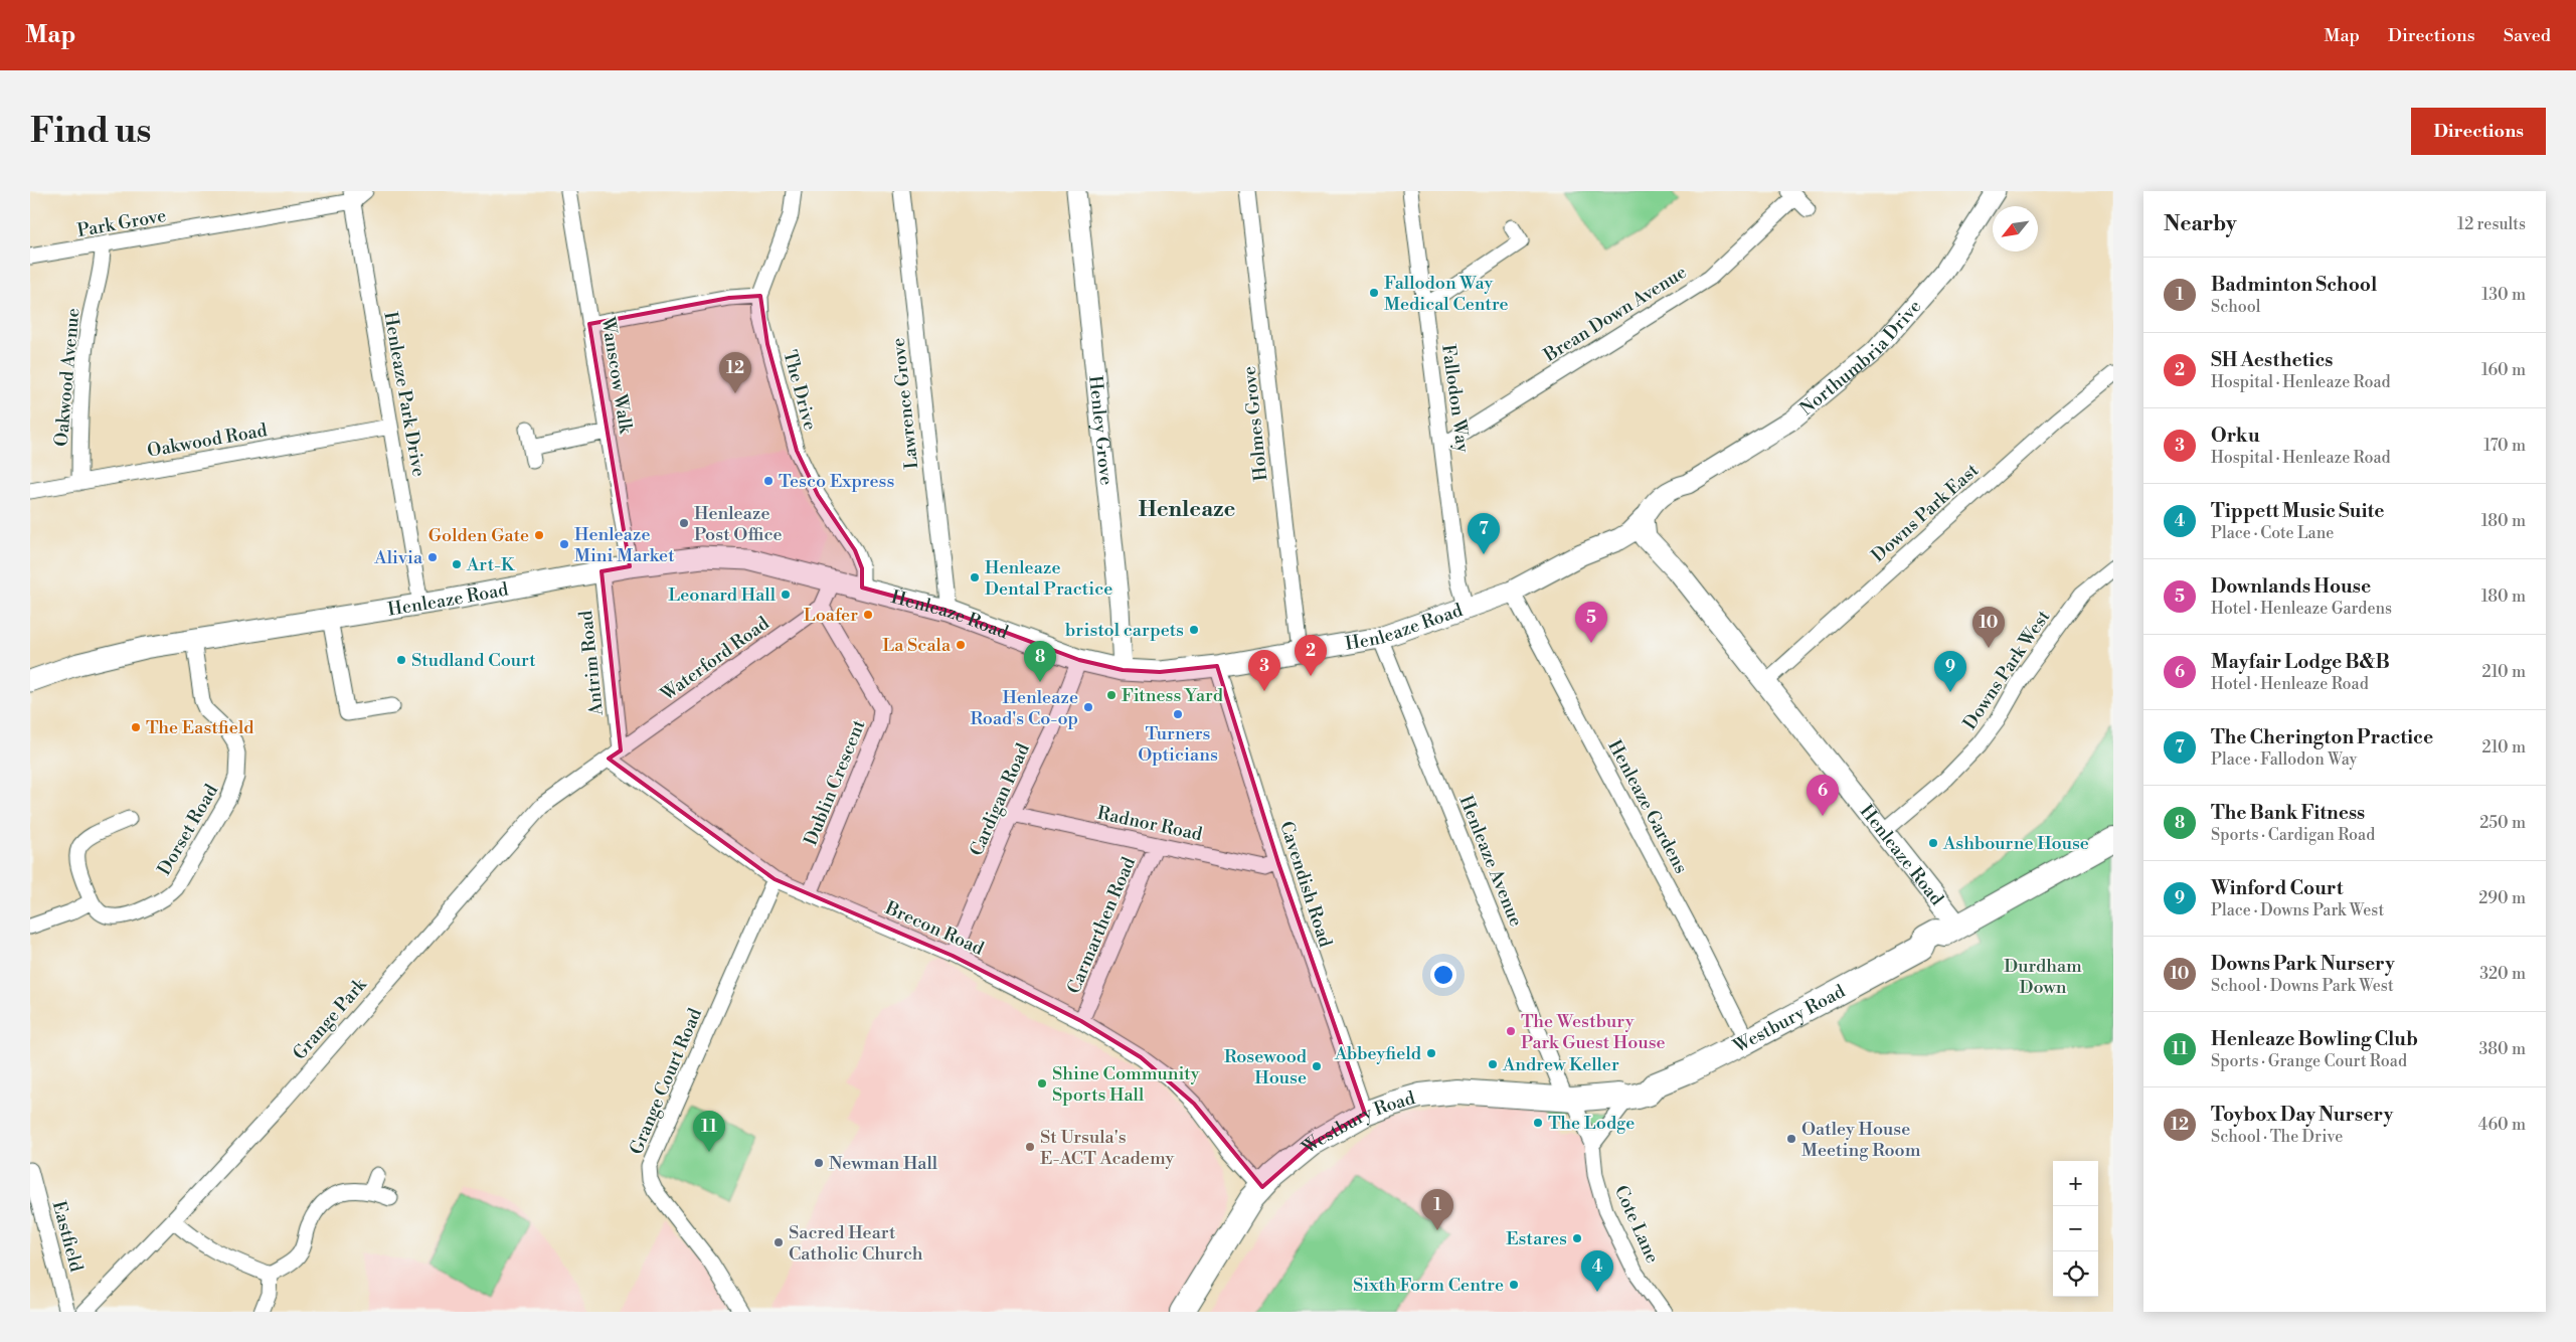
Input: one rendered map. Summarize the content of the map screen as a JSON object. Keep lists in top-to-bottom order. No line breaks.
{"streets":{"main road":["Henleaze Road","Westbury Road"],"street":["Park Grove","Brean Down Avenue","Northumbria Drive","Wanscow Walk","Oakwood Avenue","The Drive","Henleaze Park Drive","Fallodon Way","Lawrence Grove","Holmes Grove","Henley Grove","Oakwood Road","Downs Park East","Waterford Road","Antrim Road","Downs Park West","Dublin Crescent","Cardigan Road","Henleaze Gardens","Radnor Road","Dorset Road","Henleaze Avenue","Cavendish Road","Carmarthen Road","Brecon Road","Grange Park","Grange Court Road","Cote Lane","Eastfield"]},"crossings":[["Park Grove","Oakwood Avenue"],["Park Grove","Henleaze Park Drive"],["Brean Down Avenue","Fallodon Way"],["Northumbria Drive","Henleaze Road"],["Wanscow Walk","Henleaze Road"],["Oakwood Avenue","Oakwood Road"],["The Drive","Henleaze Road"],["Henleaze Park Drive","Oakwood Road"],["Henleaze Park Drive","Henleaze Road"],["Fallodon Way","Henleaze Road"],["Lawrence Grove","Henleaze Road"],["Holmes Grove","Henleaze Road"],["Henley Grove","Henleaze Road"],["Downs Park East","Henleaze Road"],["Henleaze Road","Waterford Road"],["Henleaze Road","Antrim Road"],["Henleaze Road","Downs Park West"],["Henleaze Road","Cardigan Road"],["Henleaze Road","Henleaze Gardens"],["Henleaze Road","Dorset Road"],["Henleaze Road","Henleaze Avenue"],["Henleaze Road","Cavendish Road"],["Henleaze Road","Westbury Road"],["Waterford Road","Antrim Road"],["Waterford Road","Dublin Crescent"],["Waterford Road","Brecon Road"],["Waterford Road","Grange Park"],["Antrim Road","Brecon Road"],["Antrim Road","Grange Park"],["Dublin Crescent","Brecon Road"],["Cardigan Road","Radnor Road"],["Cardigan Road","Brecon Road"],["Henleaze Gardens","Westbury Road"],["Radnor Road","Cavendish Road"],["Radnor Road","Carmarthen Road"],["Henleaze Avenue","Westbury Road"],["Henleaze Avenue","Cote Lane"],["Cavendish Road","Westbury Road"],["Carmarthen Road","Brecon Road"],["Brecon Road","Westbury Road"],["Brecon Road","Grange Park"],["Brecon Road","Grange Court Road"],["Westbury Road","Cote Lane"]],"districts":["Henleaze"],"parks":["Durdham Down"],"places":["Fallodon Way Medical Centre","Tesco Express","Henleaze Post Office","Golden Gate","Henleaze Mini Market","Alivia","Art-K","Henleaze Dental Practice","Leonard Hall","Loafer","bristol carpets","La Scala","Studland Court","Fitness Yard","Henleaze Road's Co-op","Turners Opticians","The Eastfield","Ashbourne House","The Westbury Park Guest House","Abbeyfield","Andrew Keller","Rosewood House","Shine Community Sports Hall","The Lodge","Oatley House Meeting Room","St Ursula's E-ACT Academy","Newman Hall","Estares","Sacred Heart Catholic Church","Sixth Form Centre"],"north":"bottom left","page":{"header":"Map","nav":["Map","Directions","Saved"],"buttons":"Directions","title":"Find us","heading":["Nearby","12 results"],"list":[{"mark":"1","name":"Badminton School","note":"School","value":"130 m"},{"mark":"2","name":"SH Aesthetics","note":"Hospital · Henleaze Road","value":"160 m"},{"mark":"3","name":"Orku","note":"Hospital · Henleaze Road","value":"170 m"},{"mark":"4","name":"Tippett Music Suite","note":"Place · Cote Lane","value":"180 m"},{"mark":"5","name":"Downlands House","note":"Hotel · Henleaze Gardens","value":"180 m"},{"mark":"6","name":"Mayfair Lodge B&B","note":"Hotel · Henleaze Road","value":"210 m"},{"mark":"7","name":"The Cherington Practice","note":"Place · Fallodon Way","value":"210 m"},{"mark":"8","name":"The Bank Fitness","note":"Sports · Cardigan Road","value":"250 m"},{"mark":"9","name":"Winford Court","note":"Place · Downs Park West","value":"290 m"},{"mark":"10","name":"Downs Park Nursery","note":"School · Downs Park West","value":"320 m"},{"mark":"11","name":"Henleaze Bowling Club","note":"Sports · Grange Court Road","value":"380 m"},{"mark":"12","name":"Toybox Day Nursery","note":"School · The Drive","value":"460 m"}],"pins":["12","7","5","10","2","8","3","9","6","11","1","4"],"map_buttons":["+","−"]}}
